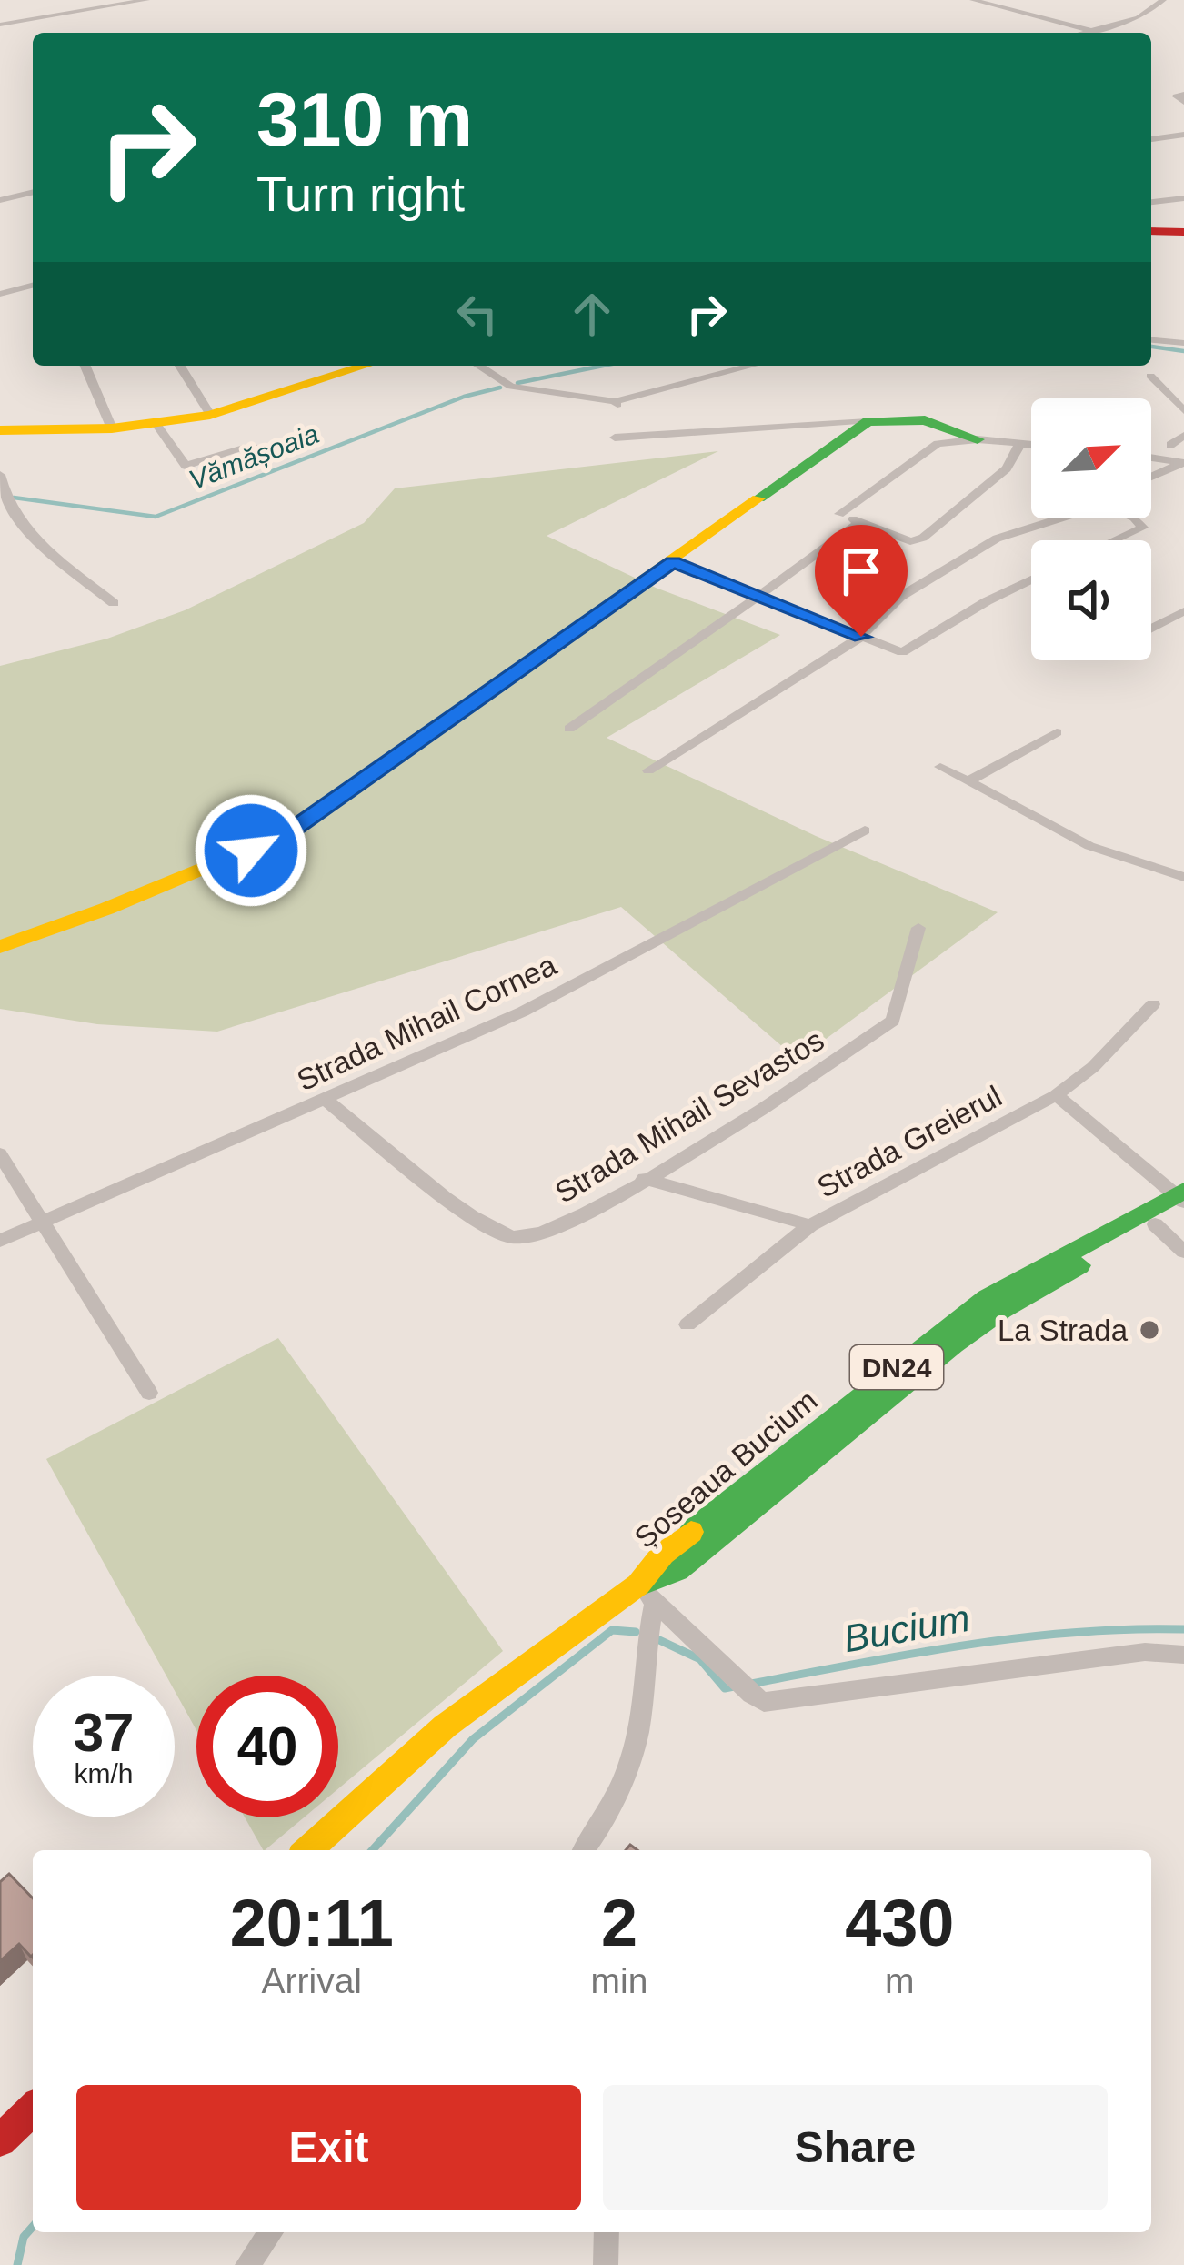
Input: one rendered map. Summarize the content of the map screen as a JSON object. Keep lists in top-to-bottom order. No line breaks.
{"streets":{"main road":["DN24","Șoseaua Bucium"],"street":["Strada Mihail Cornea","Strada Mihail Sevastos","Strada Greierul"]},"crossings":[["Strada Mihail Cornea","Strada Mihail Sevastos"]],"water":["Vămășoaia","Bucium"],"places":["La Strada"],"north":"top right","page":{"turn":["310 m","Turn right"],"speed":"37 km/h","limit":"40","eta":["20:11","Arrival","2","min","430","m"],"buttons":["Exit","Share"]}}
